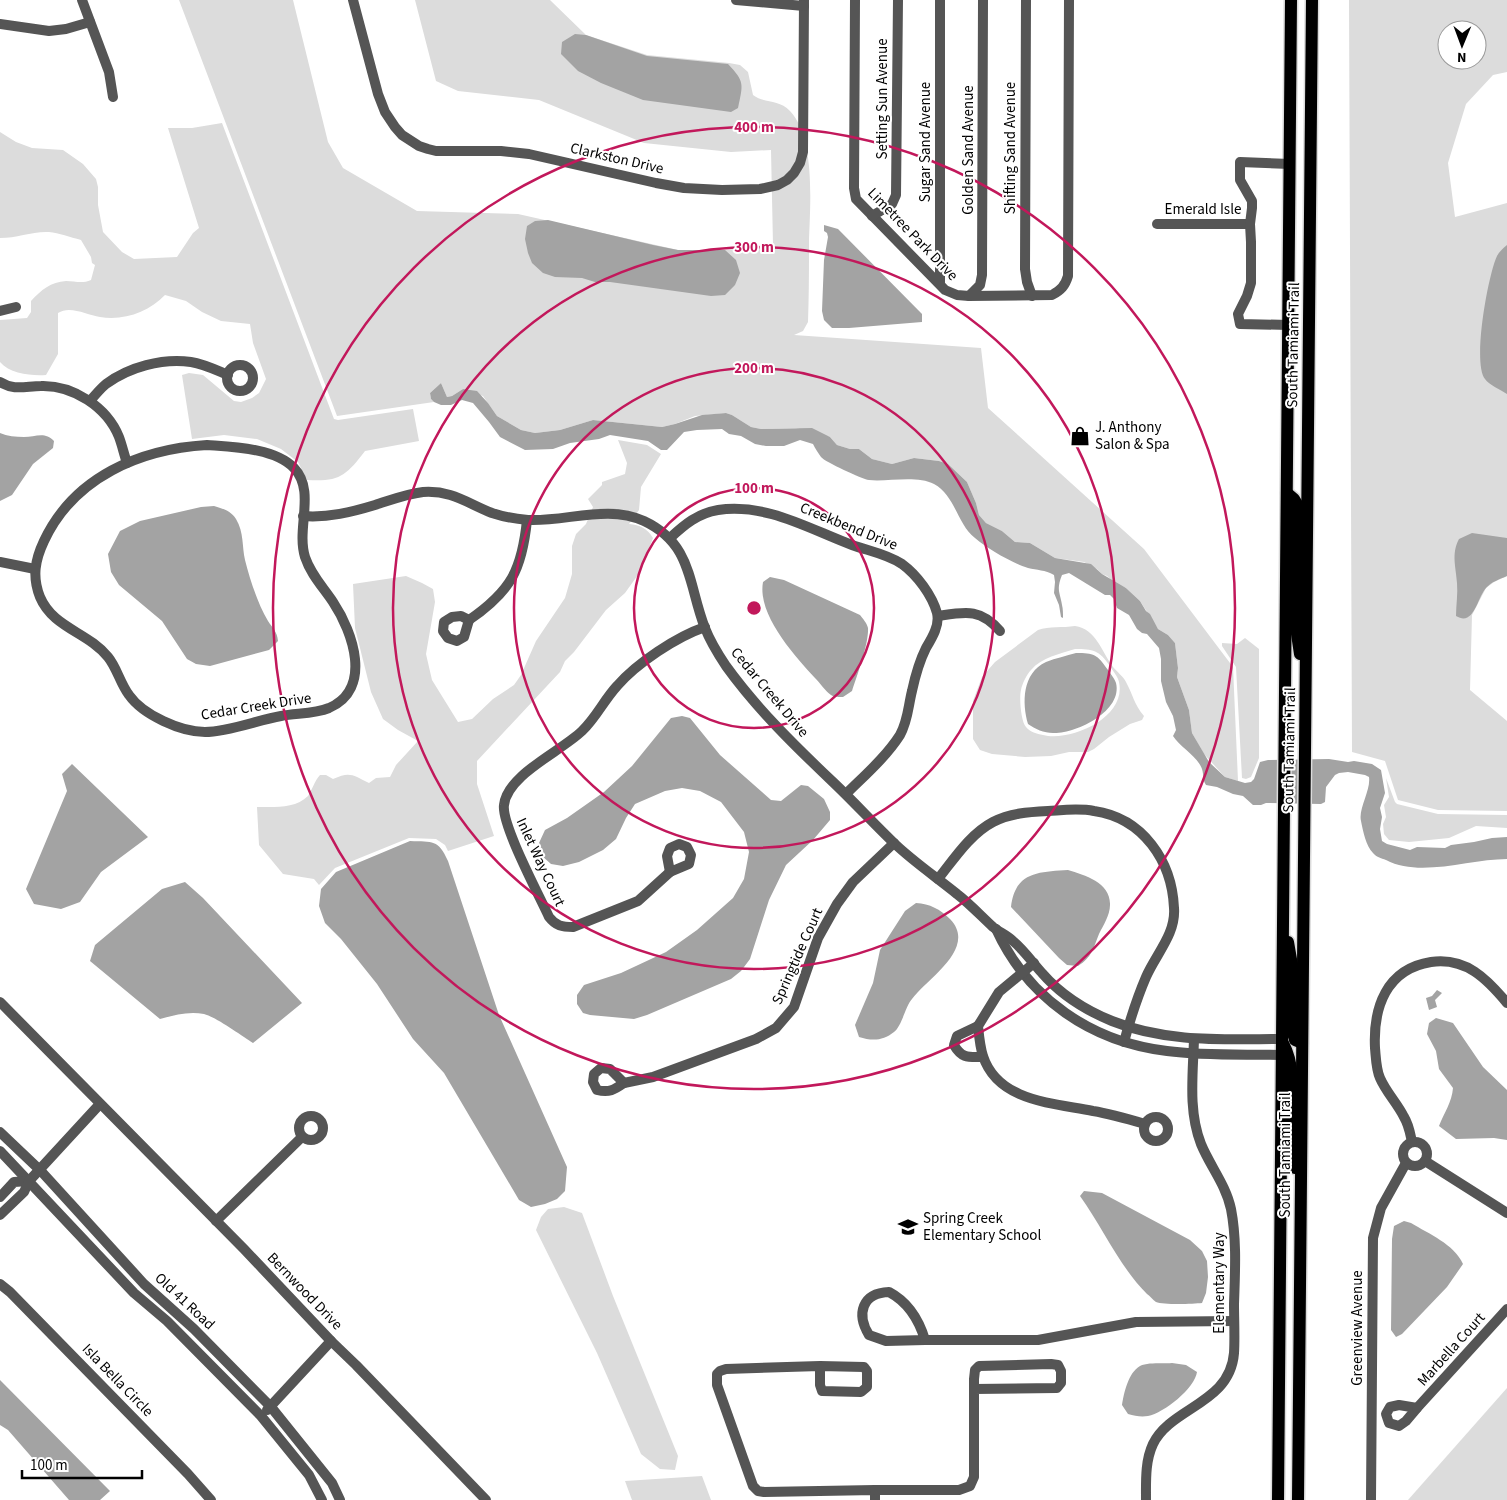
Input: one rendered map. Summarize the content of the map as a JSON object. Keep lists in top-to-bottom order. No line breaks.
{"streets":{"main road":["South Tamiami Trail"],"street":["Setting Sun Avenue","Sugar Sand Avenue","Shifting Sand Avenue","Golden Sand Avenue","Clarkston Drive","Emerald Isle","Limetree Park Drive","Creekbend Drive","Cedar Creek Drive","Inlet Way Court","Springtide Court","Elementary Way","Bernwood Drive","Old 41 Road","Greenview Avenue","Marbella Court","Isla Bella Circle"]},"crossings":[["Setting Sun Avenue","Limetree Park Drive"],["Sugar Sand Avenue","Limetree Park Drive"],["Shifting Sand Avenue","Limetree Park Drive"],["Golden Sand Avenue","Limetree Park Drive"],["Emerald Isle","South Tamiami Trail"],["South Tamiami Trail","Cedar Creek Drive"],["Creekbend Drive","Cedar Creek Drive"],["Cedar Creek Drive","Inlet Way Court"],["Cedar Creek Drive","Springtide Court"],["Cedar Creek Drive","Elementary Way"]],"places":{"shop":["J. Anthony Salon & Spa"],"school or university":["Spring Creek Elementary School"]},"scale_bar":"100 m","north":"bottom","rings":["400 m","300 m","200 m","100 m"]}
